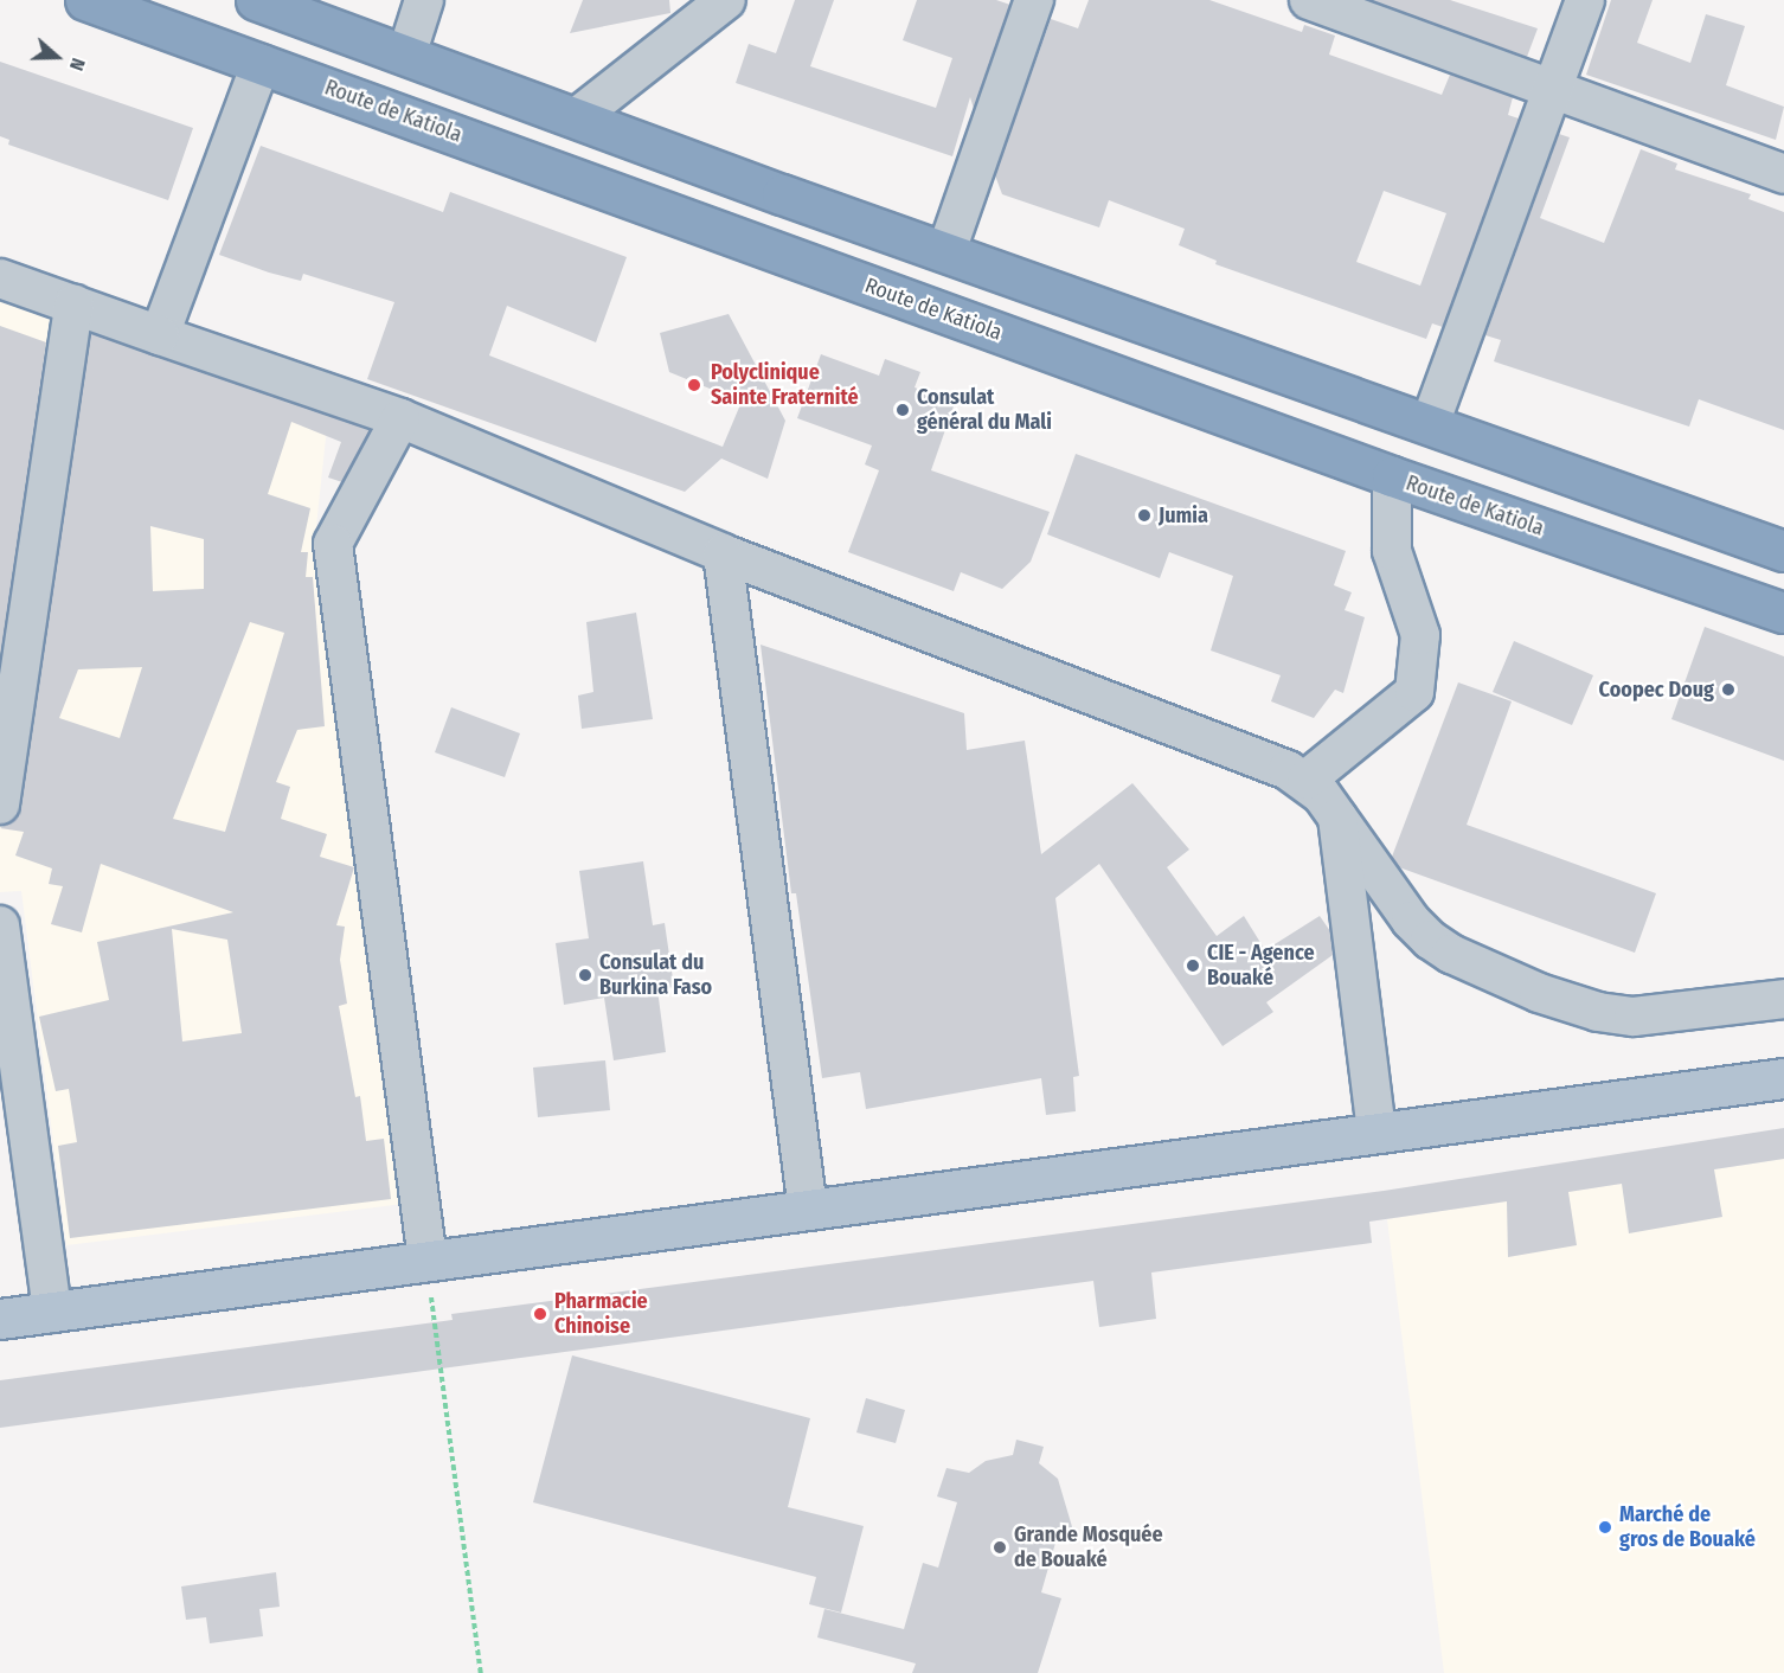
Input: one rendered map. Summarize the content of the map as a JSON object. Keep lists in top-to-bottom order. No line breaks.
{"streets":{"highway":["Route de Katiola"]},"places":["Polyclinique Sainte Fraternité","Consulat général du Mali","Jumia","Coopec Doug","CIE - Agence Bouaké","Consulat du Burkina Faso","Pharmacie Chinoise","Marché de gros de Bouaké","Grande Mosquée de Bouaké"],"north":"right"}
